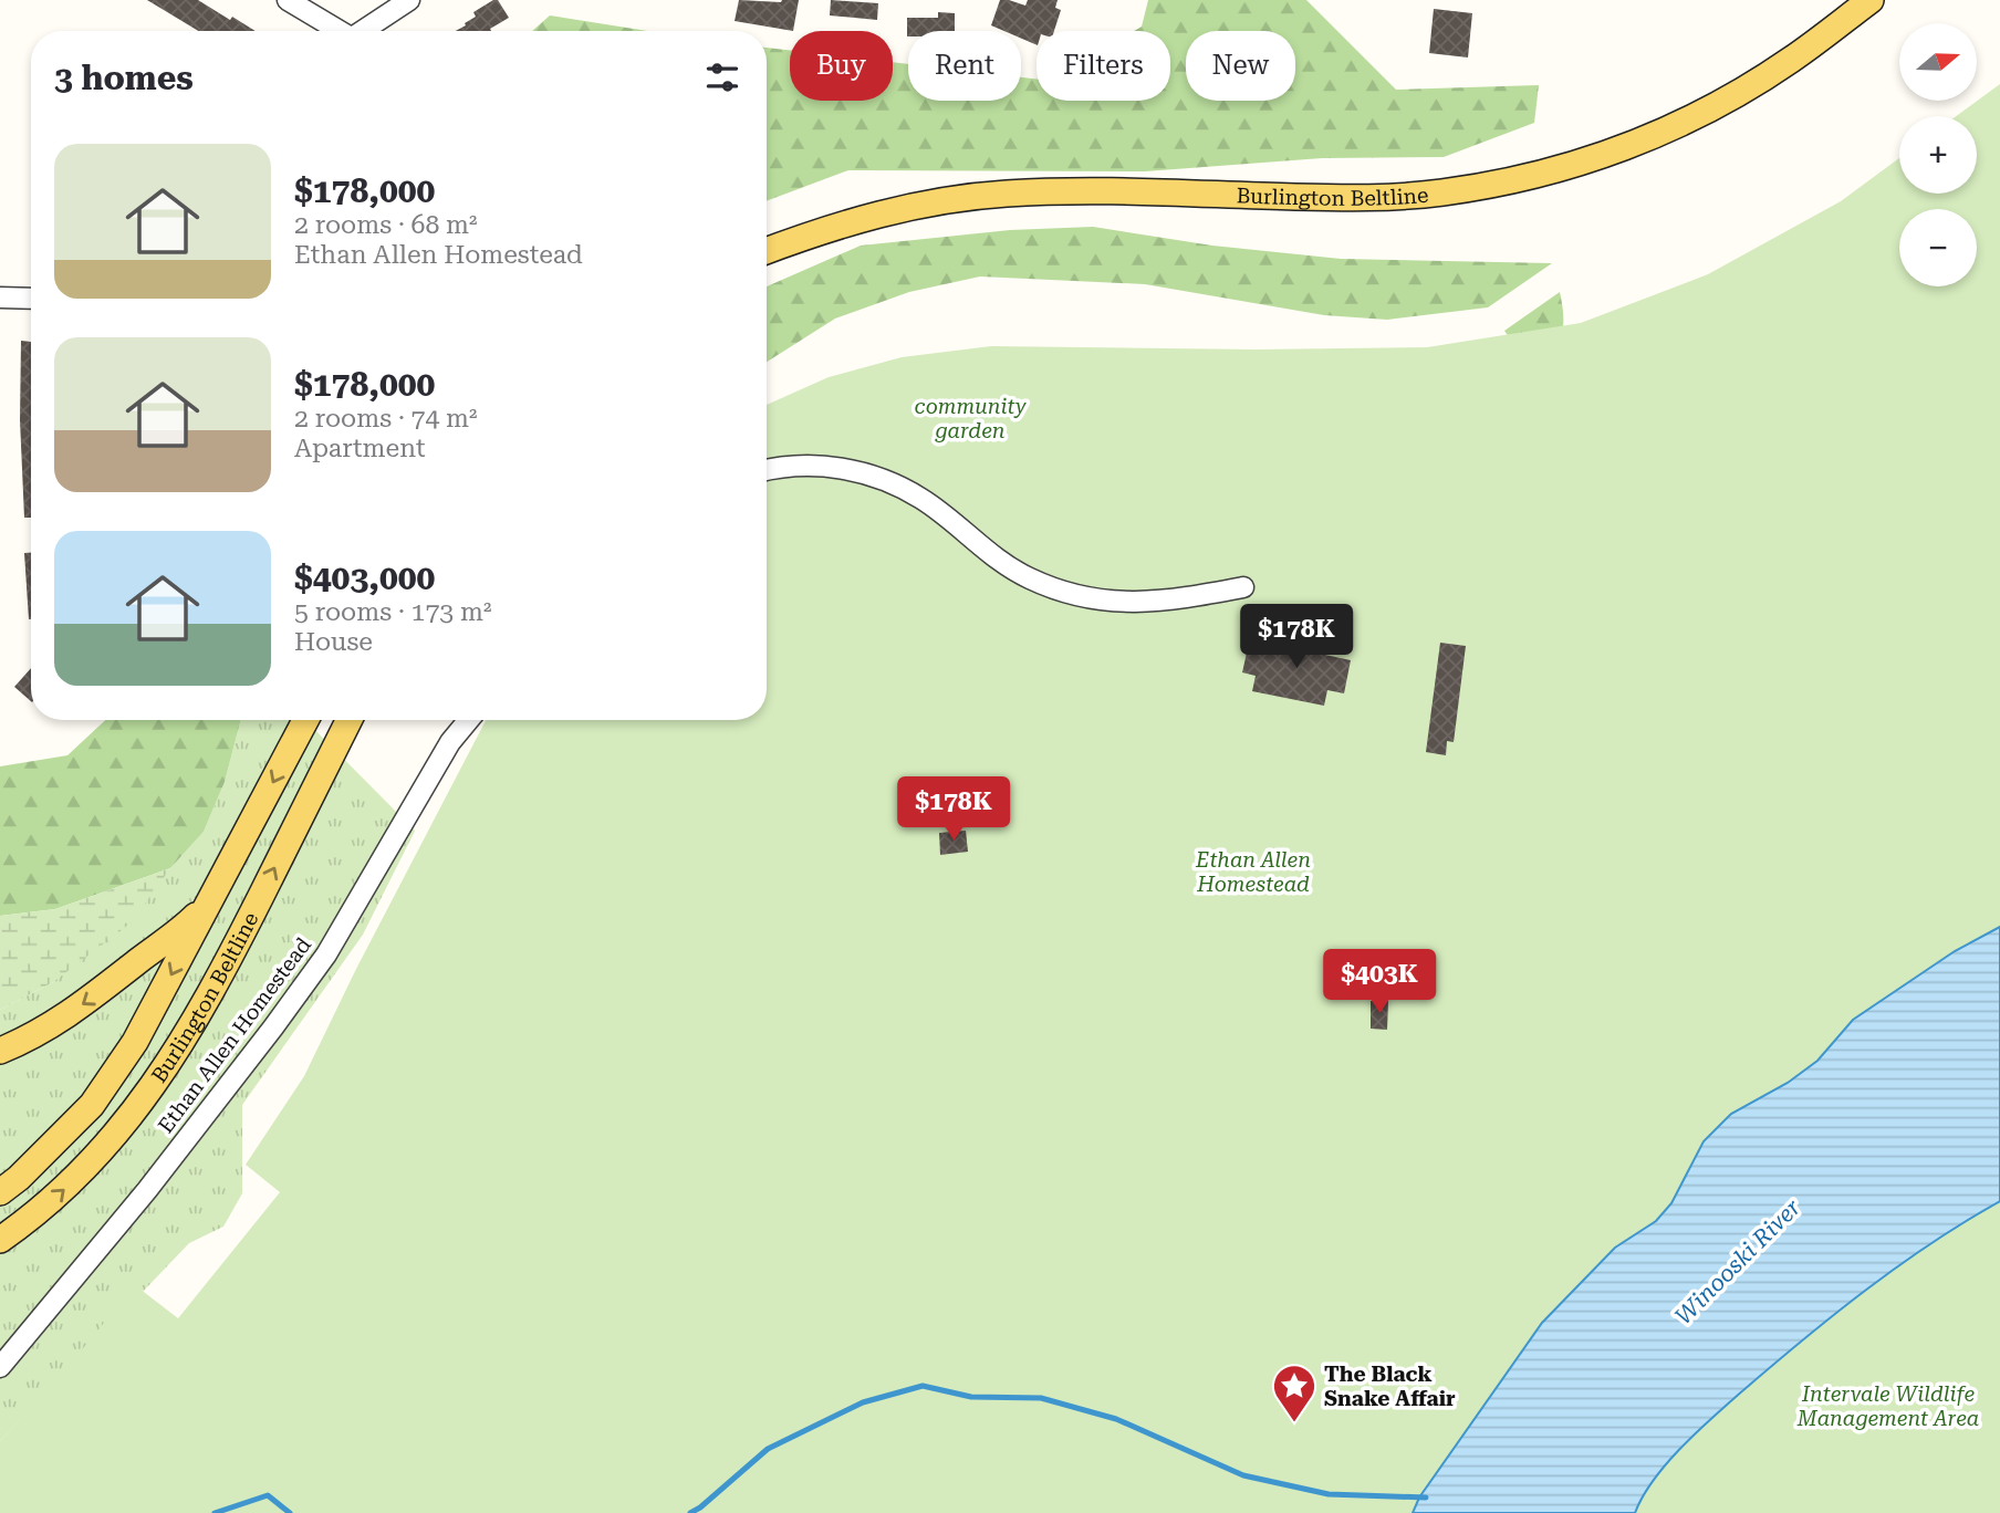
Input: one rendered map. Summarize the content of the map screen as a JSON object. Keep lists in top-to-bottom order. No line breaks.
{"streets":{"main road":["Burlington Beltline"],"street":["Ethan Allen Homestead"]},"water":["Winooski River"],"parks":["community garden","Ethan Allen Homestead","Intervale Wildlife Management Area"],"places":{"place":["The Black Snake Affair"]},"north":"right","page":{"map_buttons":["+","−"],"chip":["Buy","Rent","Filters","New"],"heading":"3 homes","list":[{"name":"$178,000","note":"2 rooms · 68 m² · Ethan Allen Homestead"},{"name":"$178,000","note":"2 rooms · 74 m² · Apartment"},{"name":"$403,000","note":"5 rooms · 173 m² · House"}],"price":["$178K","$178K","$403K"]}}
